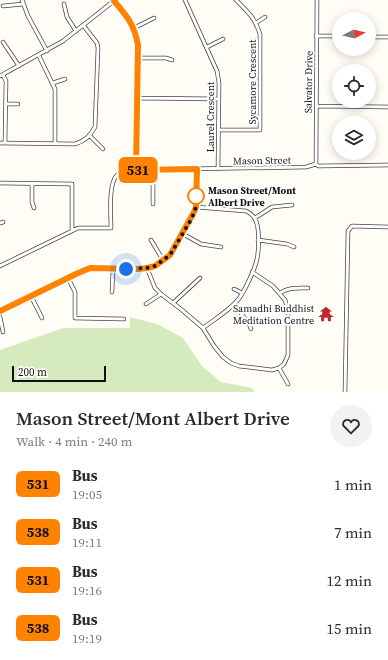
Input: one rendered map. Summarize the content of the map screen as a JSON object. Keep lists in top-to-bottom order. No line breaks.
{"streets":{"street":["Sycamore Crescent","Salvator Drive","Laurel Crescent","Mason Street"]},"crossings":[["Sycamore Crescent","Laurel Crescent"],["Salvator Drive","Mason Street"],["Laurel Crescent","Mason Street"]],"places":{"other":["Mason Street/Mont Albert Drive"],"temple":["Samadhi Buddhist Meditation Centre"]},"lines":["bus line 531"],"scale_bar":"200 m","north":"right","page":{"on_map":"531","scale":"200 m","heading":["Mason Street/Mont Albert Drive","Walk · 4 min · 240 m"],"list":[{"mark":"531","name":"Bus","note":"19:05","value":"1 min"},{"mark":"538","name":"Bus","note":"19:11","value":"7 min"},{"mark":"531","name":"Bus","note":"19:16","value":"12 min"},{"mark":"538","name":"Bus","note":"19:19","value":"15 min"}]}}
